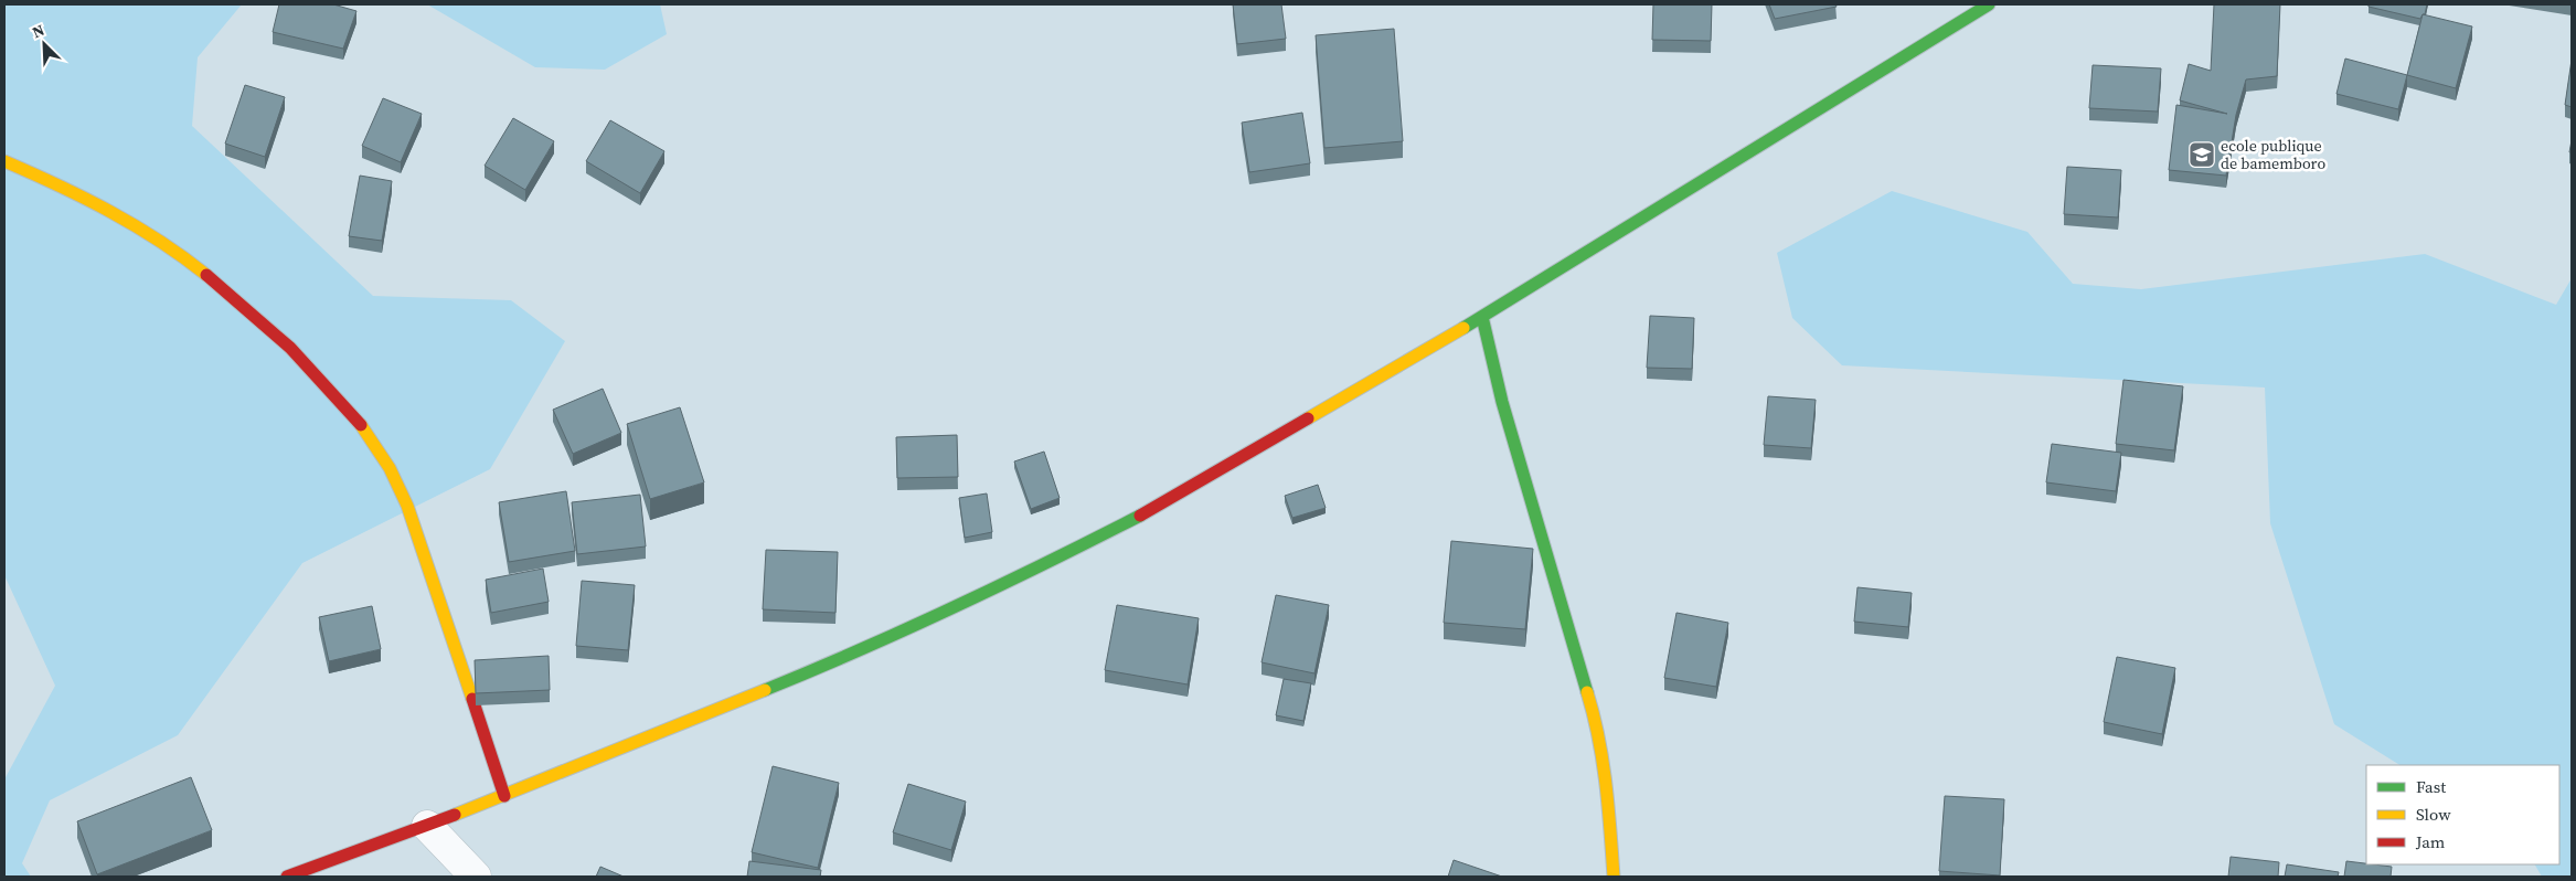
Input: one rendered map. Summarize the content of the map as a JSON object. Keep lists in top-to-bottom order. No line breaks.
{"places":{"school or university":["ecole publique de bamemboro"]},"legend":["Fast","Slow","Jam"],"north":"top left"}
